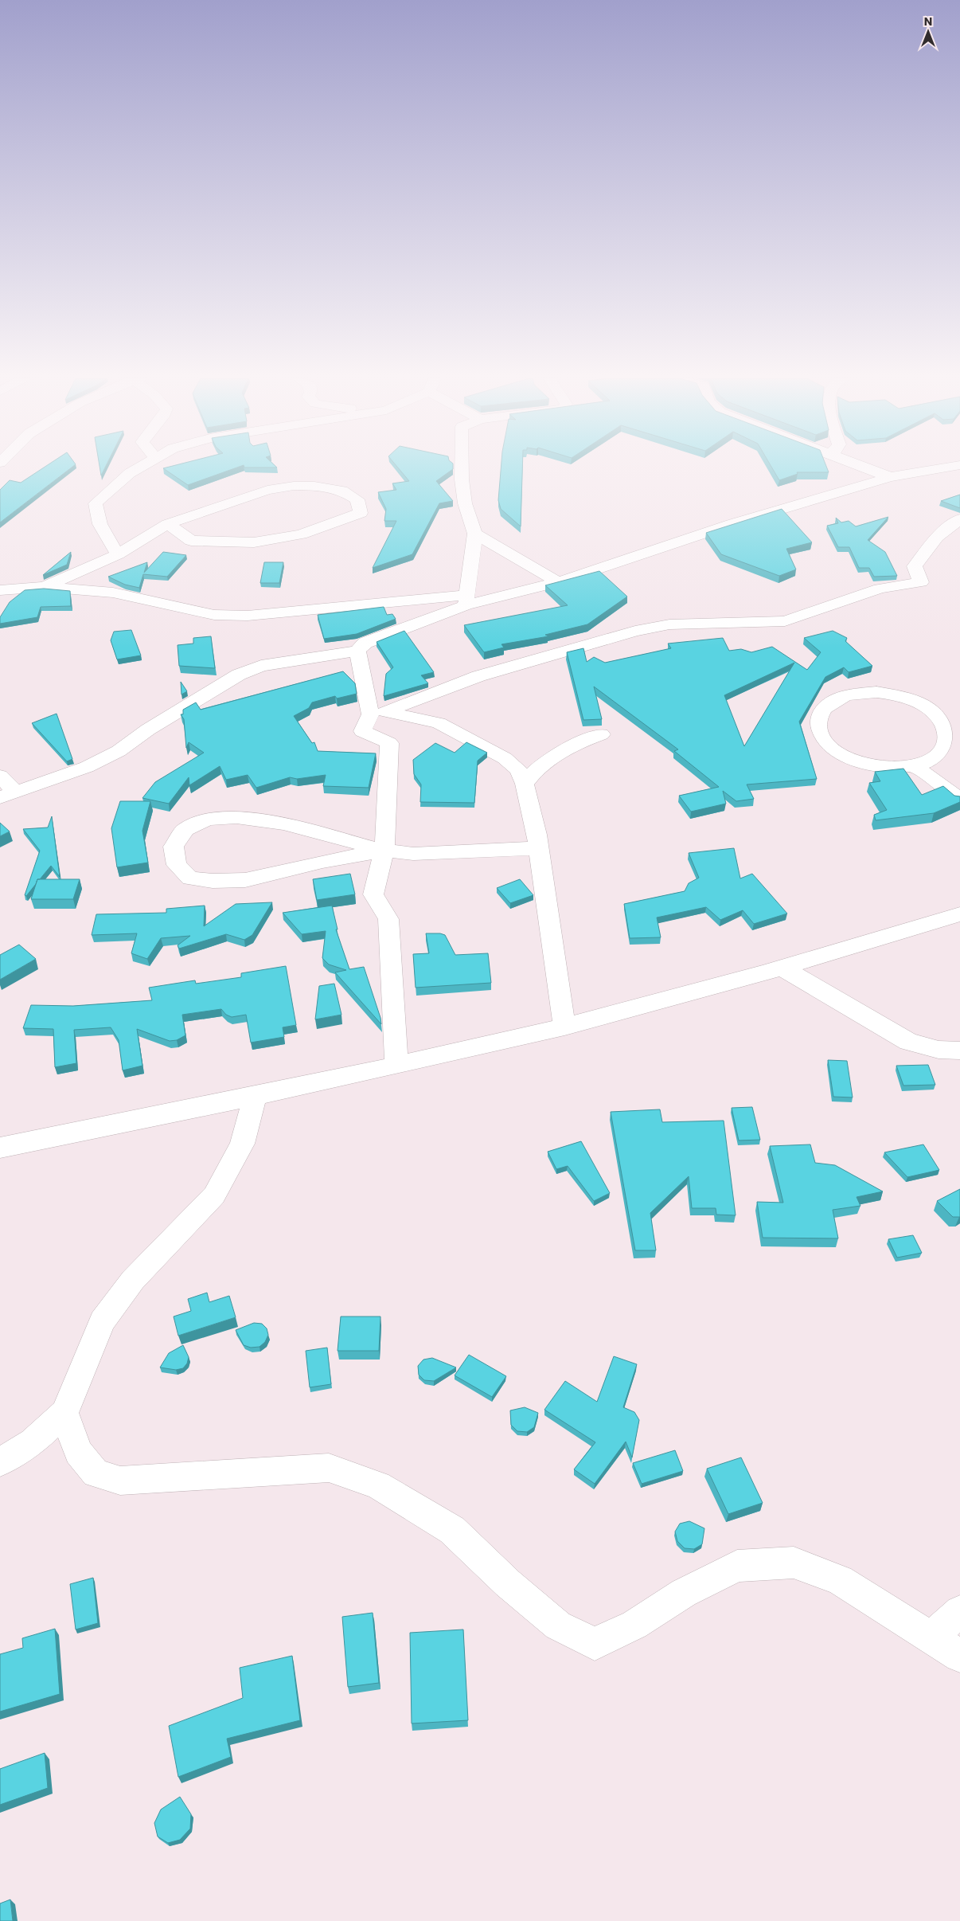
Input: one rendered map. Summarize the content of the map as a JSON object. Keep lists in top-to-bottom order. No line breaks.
{"north":"top"}
